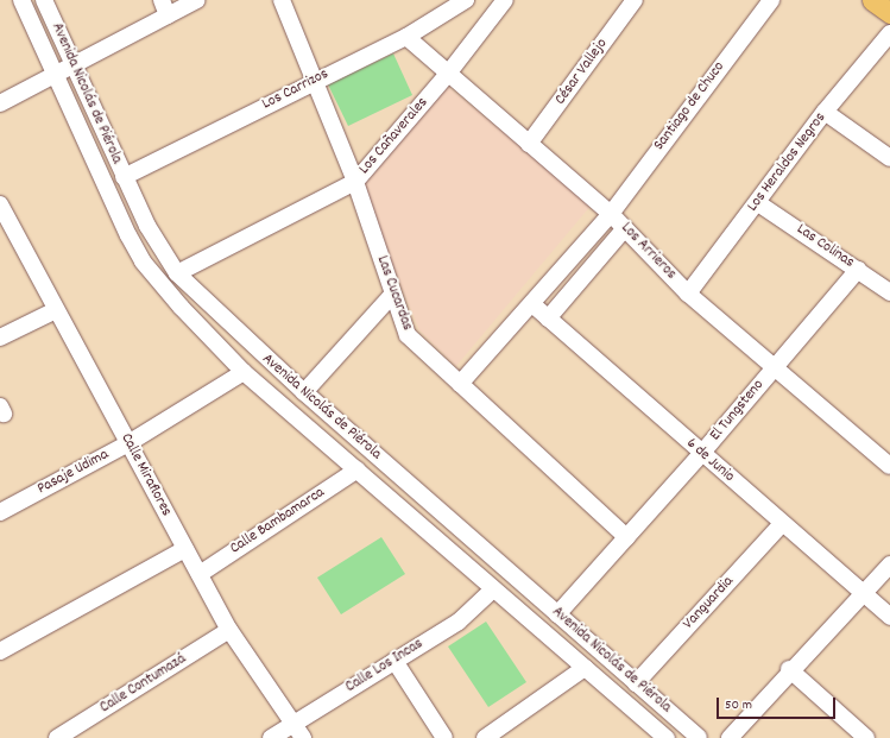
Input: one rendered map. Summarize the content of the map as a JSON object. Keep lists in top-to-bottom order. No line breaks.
{"streets":{"street":["César Vallejo","Los Carrizos","Avenida Nicolás de Piérola","Santiago de Chuco","Los Cañaverales","Los Heraldos Negros","Las Colinas","Los Arrieros","Las Cucardas","El Tungsteno","6 de Junio","Pasaje Udima","Calle Miraflores","Calle Bambamarca","Vanguardia","Calle Los Incas","Calle Contumazá"]},"crossings":[["César Vallejo","Los Arrieros"],["Los Carrizos","Avenida Nicolás de Piérola"],["Los Carrizos","Los Arrieros"],["Los Carrizos","Las Cucardas"],["Avenida Nicolás de Piérola","Los Cañaverales"],["Avenida Nicolás de Piérola","El Tungsteno"],["Avenida Nicolás de Piérola","Pasaje Udima"],["Avenida Nicolás de Piérola","Calle Bambamarca"],["Avenida Nicolás de Piérola","Vanguardia"],["Avenida Nicolás de Piérola","Calle Los Incas"],["Santiago de Chuco","Los Arrieros"],["Santiago de Chuco","Las Cucardas"],["Santiago de Chuco","6 de Junio"],["Los Cañaverales","Los Arrieros"],["Los Cañaverales","Las Cucardas"],["Los Heraldos Negros","Las Colinas"],["Los Heraldos Negros","Los Arrieros"],["Las Colinas","El Tungsteno"],["Los Arrieros","El Tungsteno"],["Las Cucardas","El Tungsteno"],["El Tungsteno","6 de Junio"],["6 de Junio","Vanguardia"],["Pasaje Udima","Calle Miraflores"],["Calle Miraflores","Calle Bambamarca"],["Calle Miraflores","Calle Los Incas"],["Calle Miraflores","Calle Contumazá"]],"scale_bar":"50 m"}
